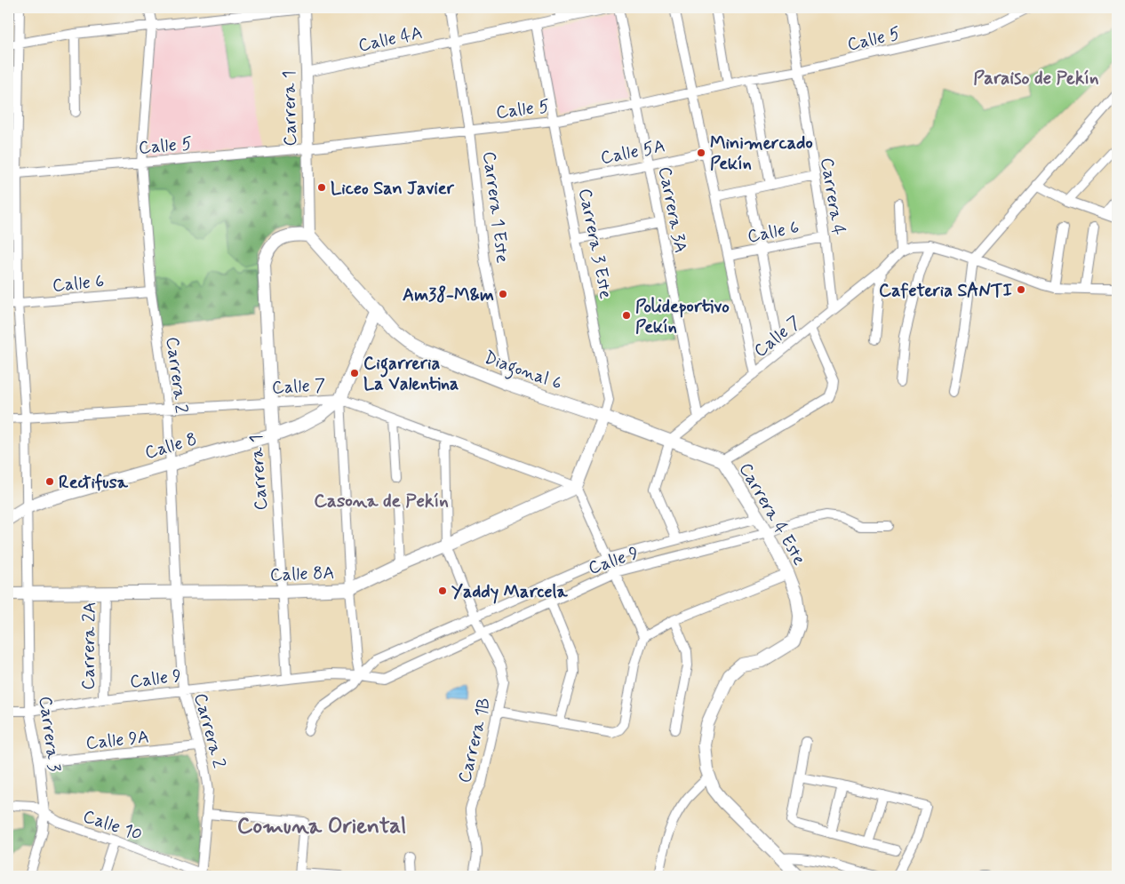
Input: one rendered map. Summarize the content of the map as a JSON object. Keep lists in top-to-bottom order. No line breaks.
{"streets":{"main road":["Carrera 1","Carrera 3 Este","Diagonal 6","Calle 8","Carrera 4 Este","Calle 8A"],"street":["Calle 4A","Calle 5","Calle 5A","Carrera 4","Carrera 1 Este","Carrera 3A","Calle 6","Calle 7","Carrera 2","Calle 9","Carrera 2A","Carrera 3","Calle 9A","Carrera 1B","Calle 10"]},"crossings":[["Calle 4A","Carrera 1"],["Calle 4A","Carrera 1 Este"],["Calle 4A","Carrera 3 Este"],["Calle 5","Carrera 1"],["Calle 5","Carrera 4"],["Calle 5","Carrera 1 Este"],["Calle 5","Carrera 3A"],["Calle 5","Carrera 3 Este"],["Calle 5","Carrera 2"],["Calle 5","Carrera 3"],["Carrera 1","Calle 7"],["Carrera 1","Diagonal 6"],["Carrera 1","Calle 8"],["Carrera 1","Calle 9"],["Carrera 1","Calle 8A"],["Calle 5A","Carrera 3A"],["Calle 5A","Carrera 3 Este"],["Carrera 4","Calle 6"],["Carrera 4","Calle 7"],["Carrera 1 Este","Diagonal 6"],["Carrera 3A","Calle 7"],["Calle 6","Carrera 2"],["Calle 6","Carrera 3"],["Carrera 3 Este","Calle 7"],["Carrera 3 Este","Diagonal 6"],["Carrera 3 Este","Calle 8A"],["Calle 7","Diagonal 6"],["Calle 7","Carrera 2"],["Calle 7","Calle 8"],["Calle 7","Calle 8A"],["Calle 7","Carrera 3"],["Diagonal 6","Carrera 4 Este"],["Carrera 2","Calle 8"],["Carrera 2","Calle 9"],["Carrera 2","Calle 8A"],["Carrera 2","Calle 9A"],["Carrera 2","Calle 10"],["Calle 8","Carrera 3"],["Carrera 4 Este","Calle 9"],["Calle 9","Carrera 2A"],["Calle 9","Carrera 3"],["Calle 9","Carrera 1B"],["Calle 8A","Carrera 2A"],["Calle 8A","Carrera 3"],["Calle 8A","Carrera 1B"],["Carrera 3","Calle 9A"],["Carrera 3","Calle 10"]],"districts":["Paraiso de Pekín","Casona de Pekín","Comuna Oriental"],"places":["Minimercado Pekín","Liceo San Javier","Cafeteria SANTI","Am38-M&m","Polideportivo Pekín","Cigarreria La Valentina","Rectifusa","Yaddy Marcela"]}
